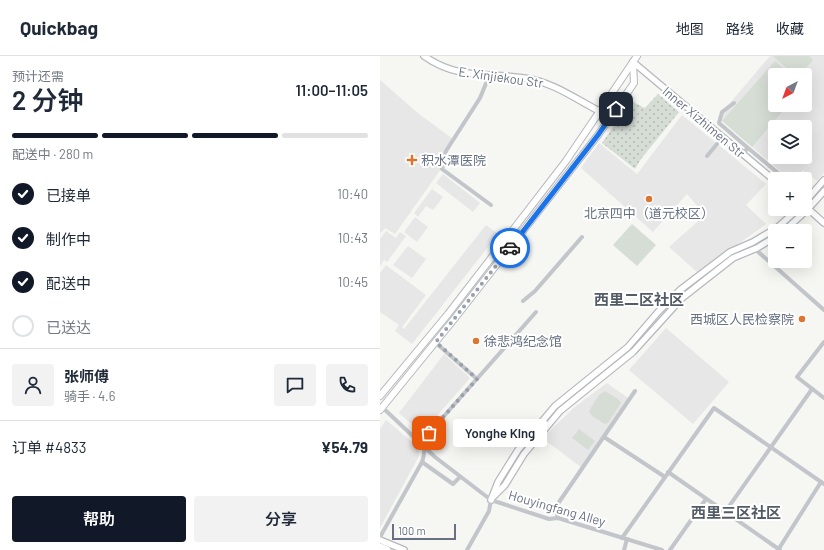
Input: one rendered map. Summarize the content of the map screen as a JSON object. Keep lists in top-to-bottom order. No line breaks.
{"streets":{"street":["E. Xinjiekou Str","Inner Xizhimen Str","Houyingfang Alley"]},"districts":["西里二区社区","西里三区社区"],"places":{"health":["积水潭医院"],"other":["北京四中（道元校区）","西城区人民检察院","徐悲鸿纪念馆","Yonghe King"]},"scale_bar":"100 m","north":"bottom left","page":{"header":"Quickbag","nav":["地图","路线","收藏"],"heading":["2 分钟","预计还需","11:00–11:05"],"panel":["张师傅","骑手 · 4.6","订单 #4833","¥54.79"],"map_buttons":["+","−"],"bar":"配送中 · 280 m","list":[["已接单","10:40"],["制作中","10:43"],["配送中","10:45"],"已送达"],"bubble":"Yonghe King","buttons":["帮助","分享"],"scale":"100 m"}}
